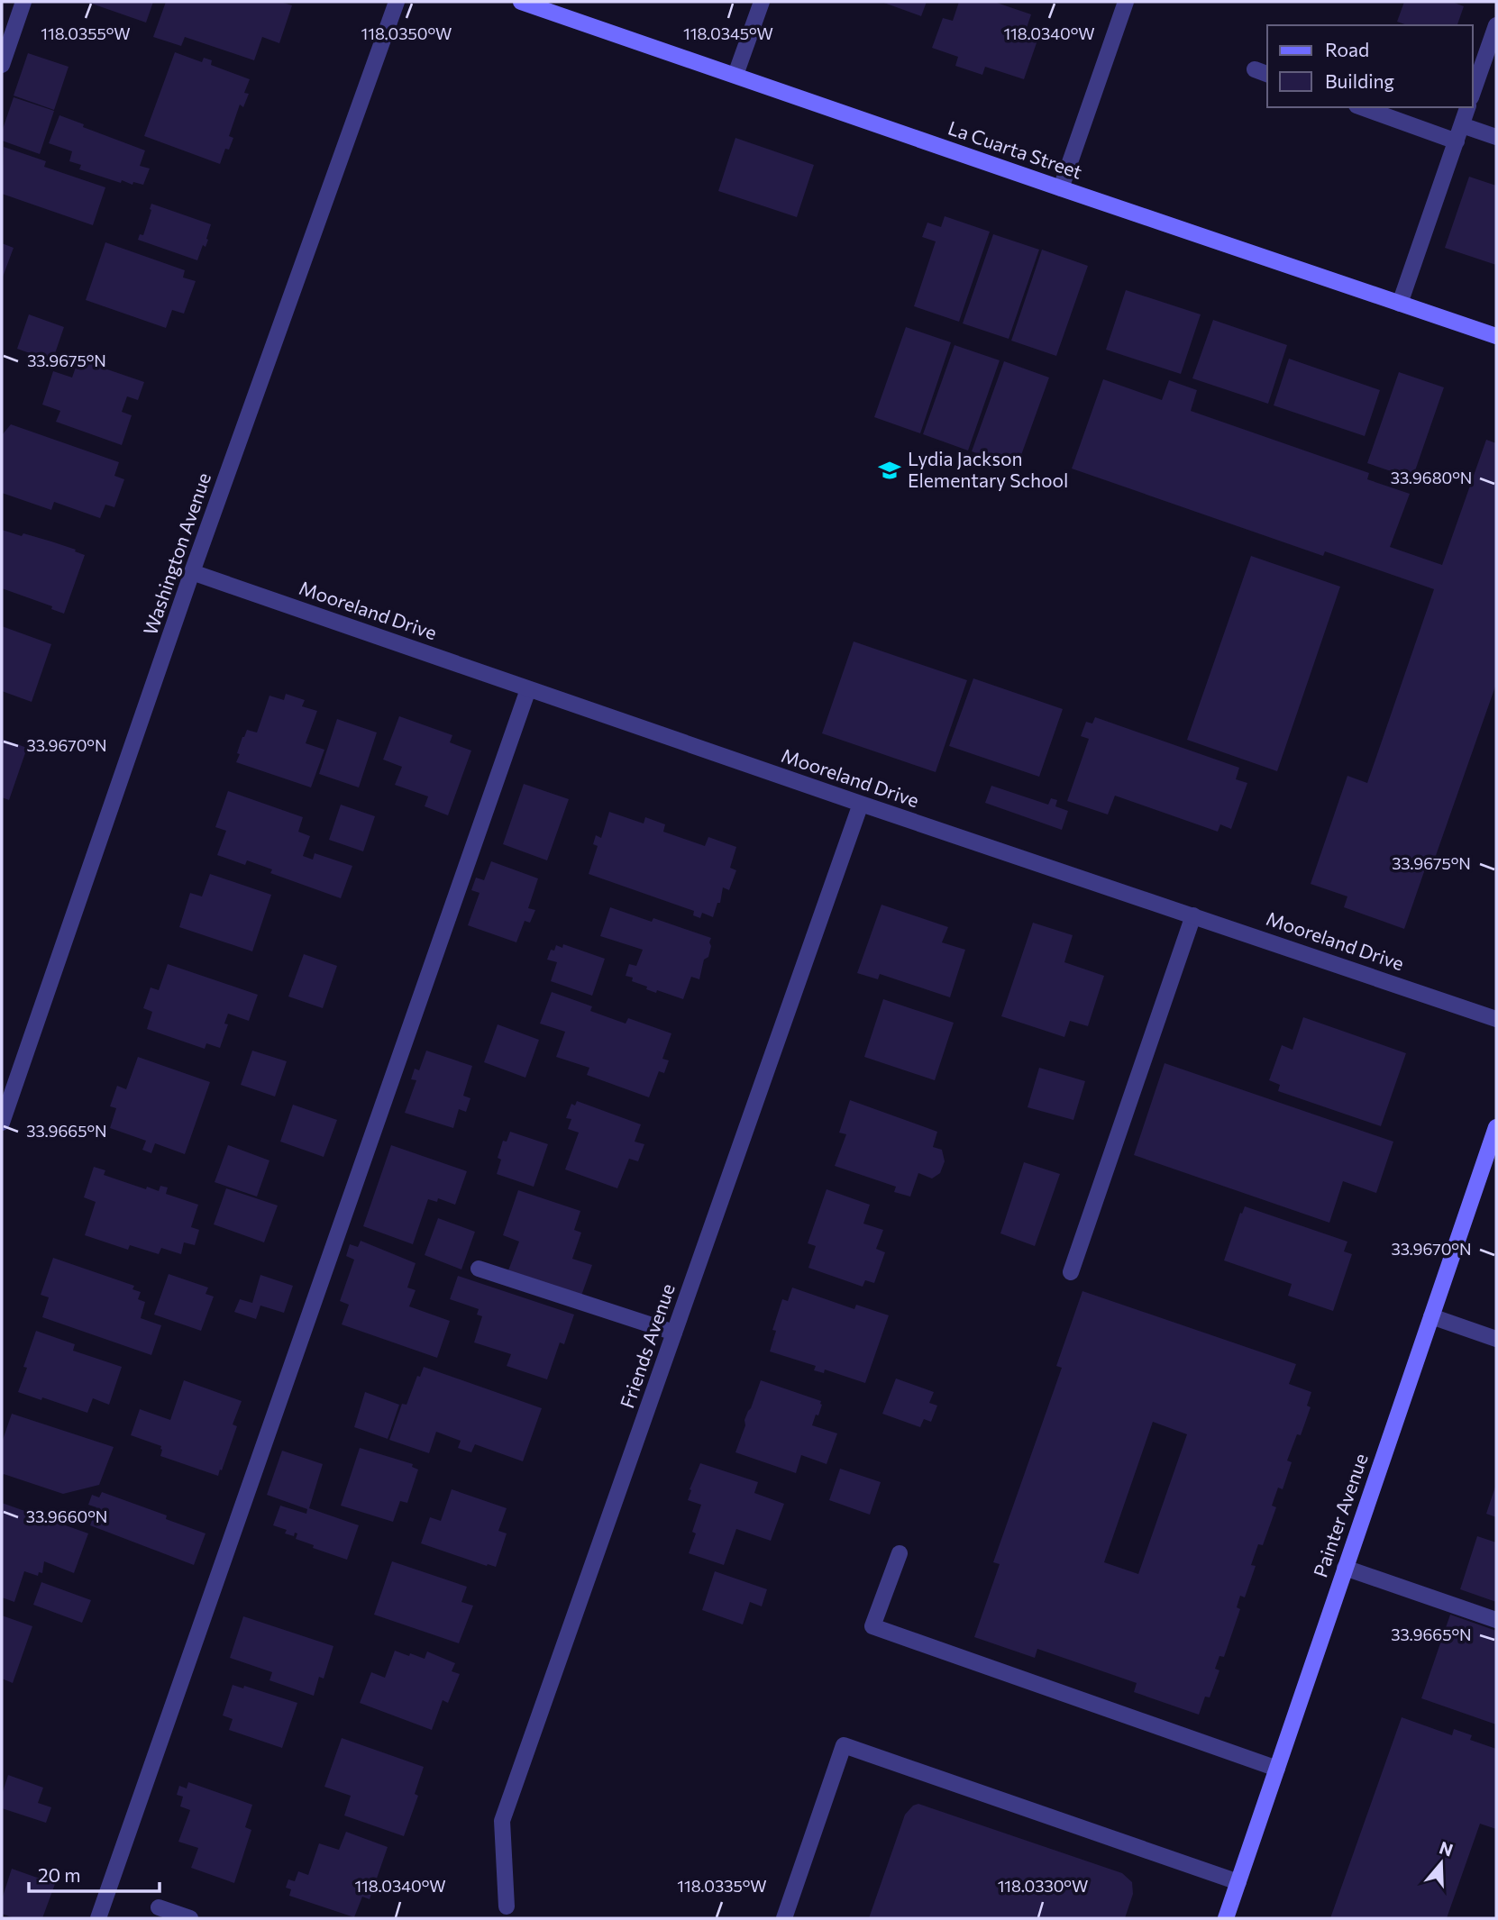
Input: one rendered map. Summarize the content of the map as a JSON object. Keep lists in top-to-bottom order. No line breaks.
{"streets":{"street":["La Cuarta Street","Washington Avenue","Mooreland Drive","Friends Avenue","Painter Avenue"]},"crossings":[["Washington Avenue","Mooreland Drive"],["Mooreland Drive","Friends Avenue"]],"places":{"school or university":["Lydia Jackson Elementary School"]},"legend":["Road","Building"],"scale_bar":"20 m","north":"top","coordinates":["118.0345°W","118.0355°W","118.0350°W","118.0340°W","33.9675°N","33.9680°N","33.9670°N","33.9665°N","33.9660°N","118.0335°W","118.0330°W"]}
